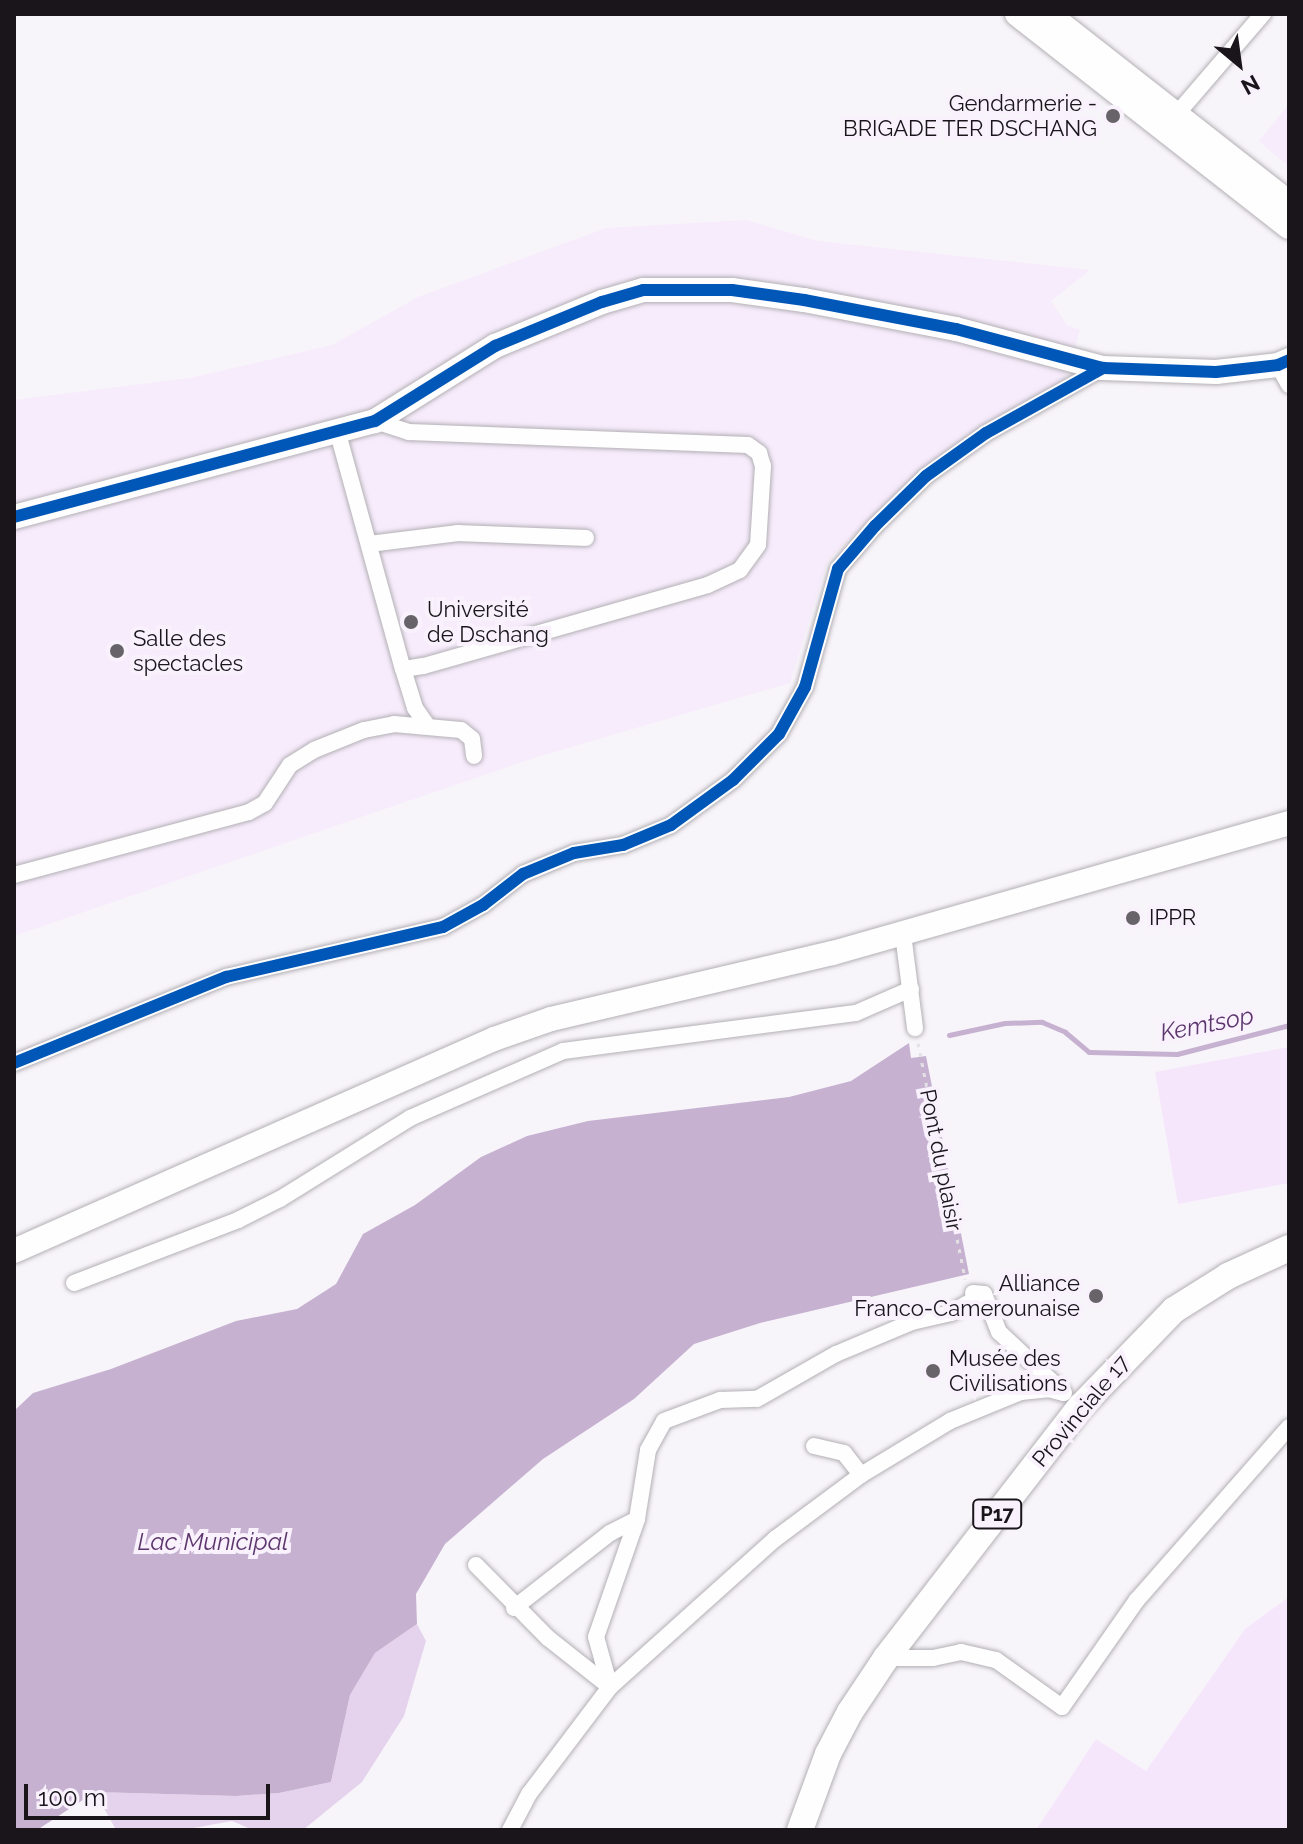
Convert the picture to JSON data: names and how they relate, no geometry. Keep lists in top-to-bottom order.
{
  "streets": {
    "main road": ["Provinciale 17", "P17"],
    "path": ["Pont du plaisir"]
  },
  "water": ["Kemtsop", "Lac Municipal"],
  "places": [
    "Gendarmerie - BRIGADE TER DSCHANG",
    "Université de Dschang",
    "Salle des spectacles",
    "IPPR",
    "Alliance Franco-Camerounaise",
    "Musée des Civilisations"
  ],
  "scale_bar": "100 m",
  "north": "bottom right"
}
